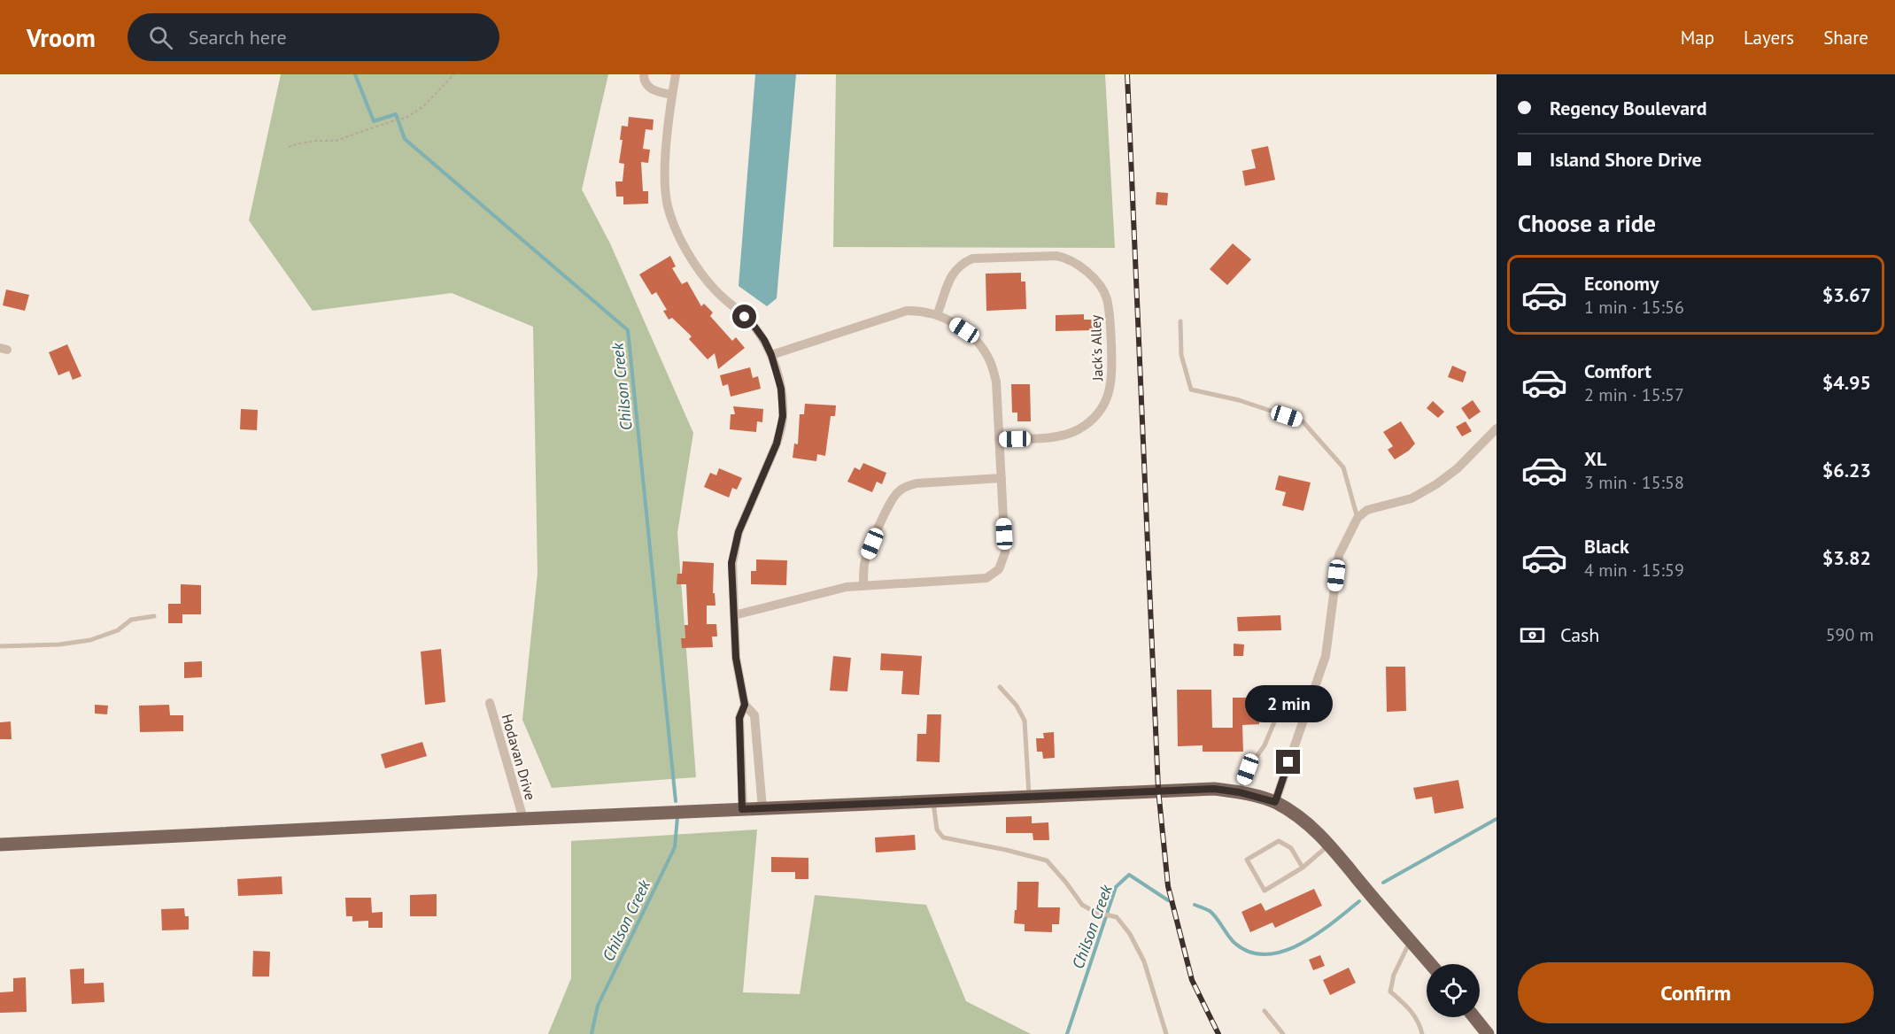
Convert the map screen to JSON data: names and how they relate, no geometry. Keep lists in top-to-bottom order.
{
  "streets": {
    "street": ["Jack's Alley", "Hodavan Drive"]
  },
  "water": ["Chilson Creek"],
  "page": {
    "header": "Vroom",
    "search": "Search here",
    "nav": ["Map", "Layers", "Share"],
    "banner": ["Regency Boulevard", "Island Shore Drive"],
    "heading": "Choose a ride",
    "list": [
      {
        "name": "Economy",
        "note": "1 min · 15:56",
        "value": "$3.67"
      },
      {
        "name": "Comfort",
        "note": "2 min · 15:57",
        "value": "$4.95"
      },
      {
        "name": "XL",
        "note": "3 min · 15:58",
        "value": "$6.23"
      },
      {
        "name": "Black",
        "note": "4 min · 15:59",
        "value": "$3.82"
      }
    ],
    "pay": ["Cash", "590 m"],
    "bubble": "2 min",
    "buttons": "Confirm"
  }
}
